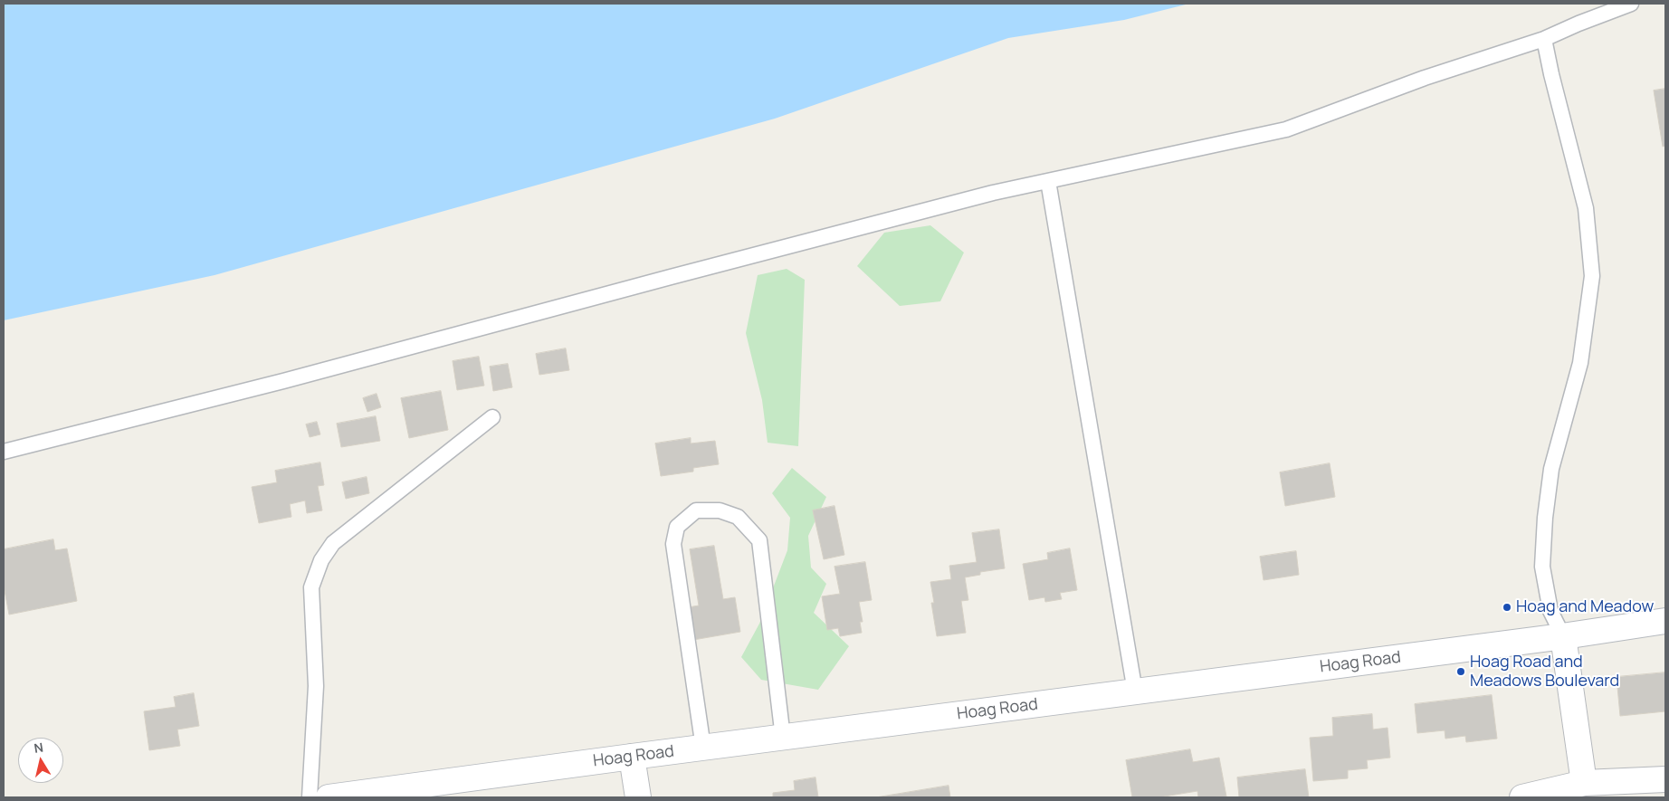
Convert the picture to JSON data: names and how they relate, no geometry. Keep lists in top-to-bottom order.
{
  "streets": {
    "street": ["Hoag Road"]
  },
  "places": ["Hoag and Meadow", "Hoag Road and Meadows Boulevard"],
  "north": "top"
}
